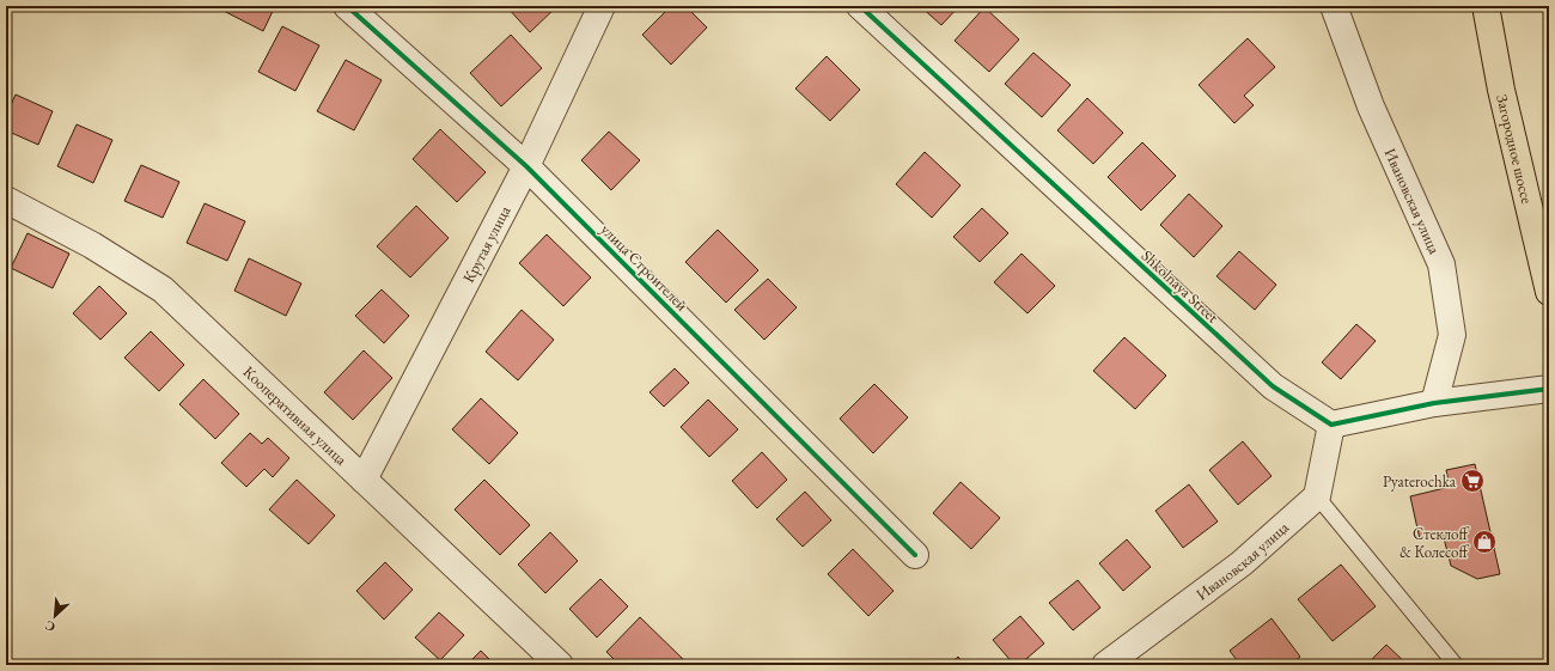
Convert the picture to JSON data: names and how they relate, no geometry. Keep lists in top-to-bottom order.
{
  "streets": {
    "highway": ["Загородное шоссе"],
    "street": [
      "Ивановская улица",
      "Крутая улица",
      "улица Строителей",
      "Shkolnaya Street",
      "Кооперативная улица"
    ]
  },
  "crossings": [
    ["Крутая улица", "улица Строителей"],
    ["Крутая улица", "Кооперативная улица"]
  ],
  "places": {
    "supermarket": ["Pyaterochka"],
    "shop": ["Стеклоff & Колесоff"]
  },
  "north": "bottom left"
}
